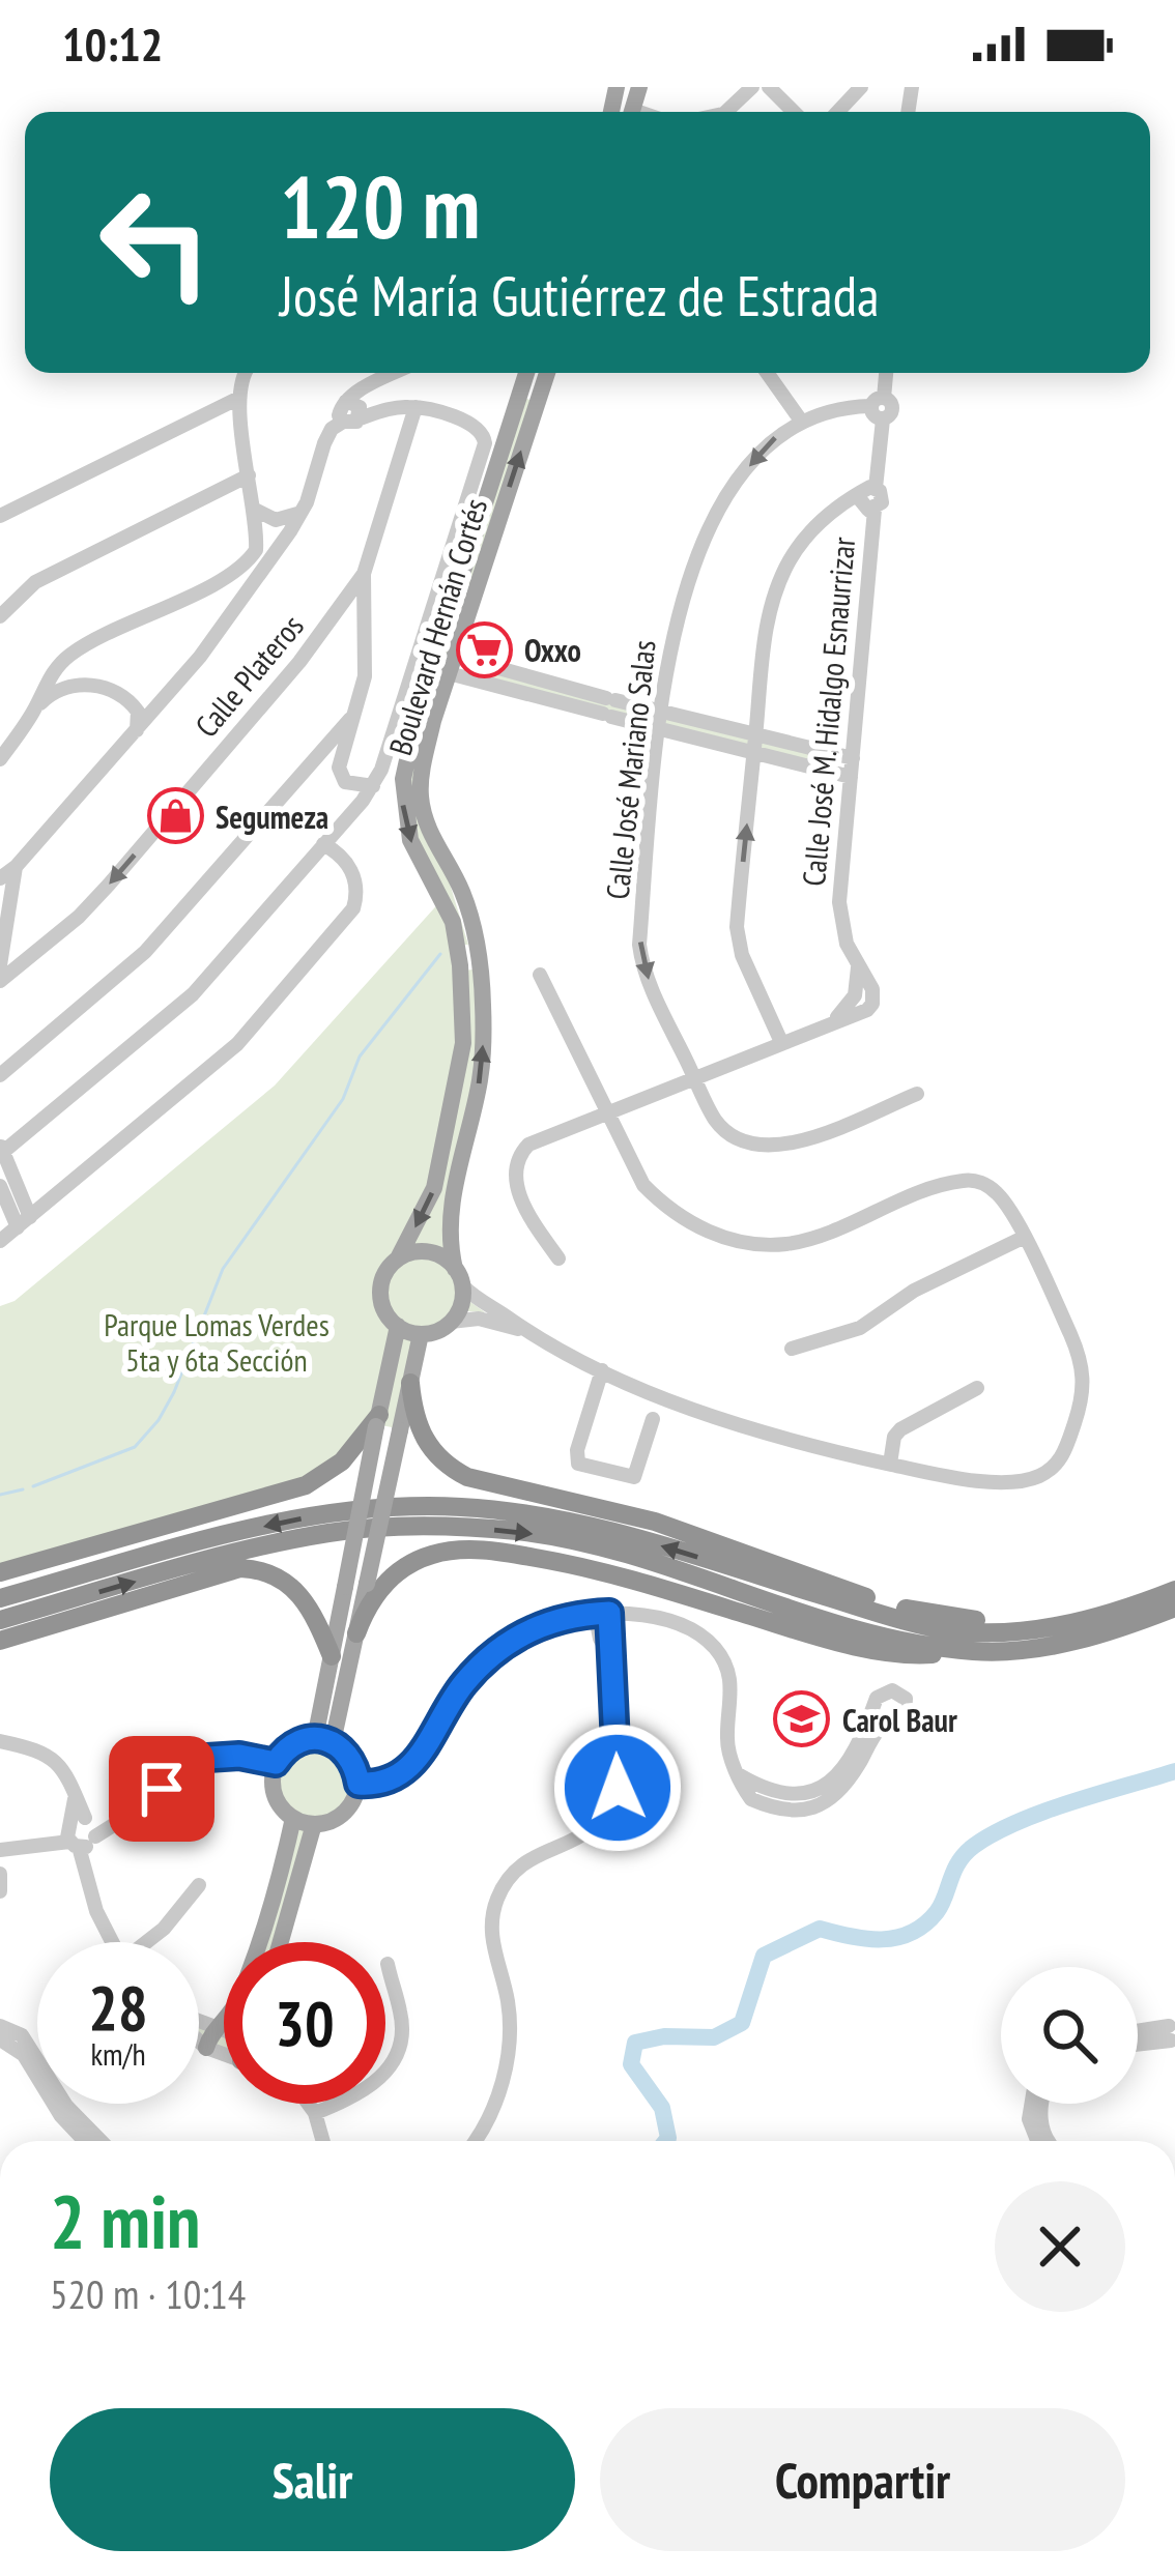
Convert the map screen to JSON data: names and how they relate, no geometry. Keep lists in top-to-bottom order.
{
  "streets": {
    "main road": ["Boulevard Hernán Cortés"],
    "street": ["Calle Plateros", "Calle José M. Hidalgo Esnaurrizar", "Calle José Mariano Salas"]
  },
  "parks": ["Parque Lomas Verdes 5ta y 6ta Sección"],
  "places": {
    "supermarket": ["Oxxo"],
    "shop": ["Segumeza"],
    "school or university": ["Carol Baur"]
  },
  "page": {
    "status": "10:12",
    "turn": ["120 m", "José María Gutiérrez de Estrada"],
    "speed": "28 km/h",
    "limit": "30",
    "heading": ["2 min", "520 m · 10:14"],
    "buttons": ["Salir", "Compartir"]
  }
}
